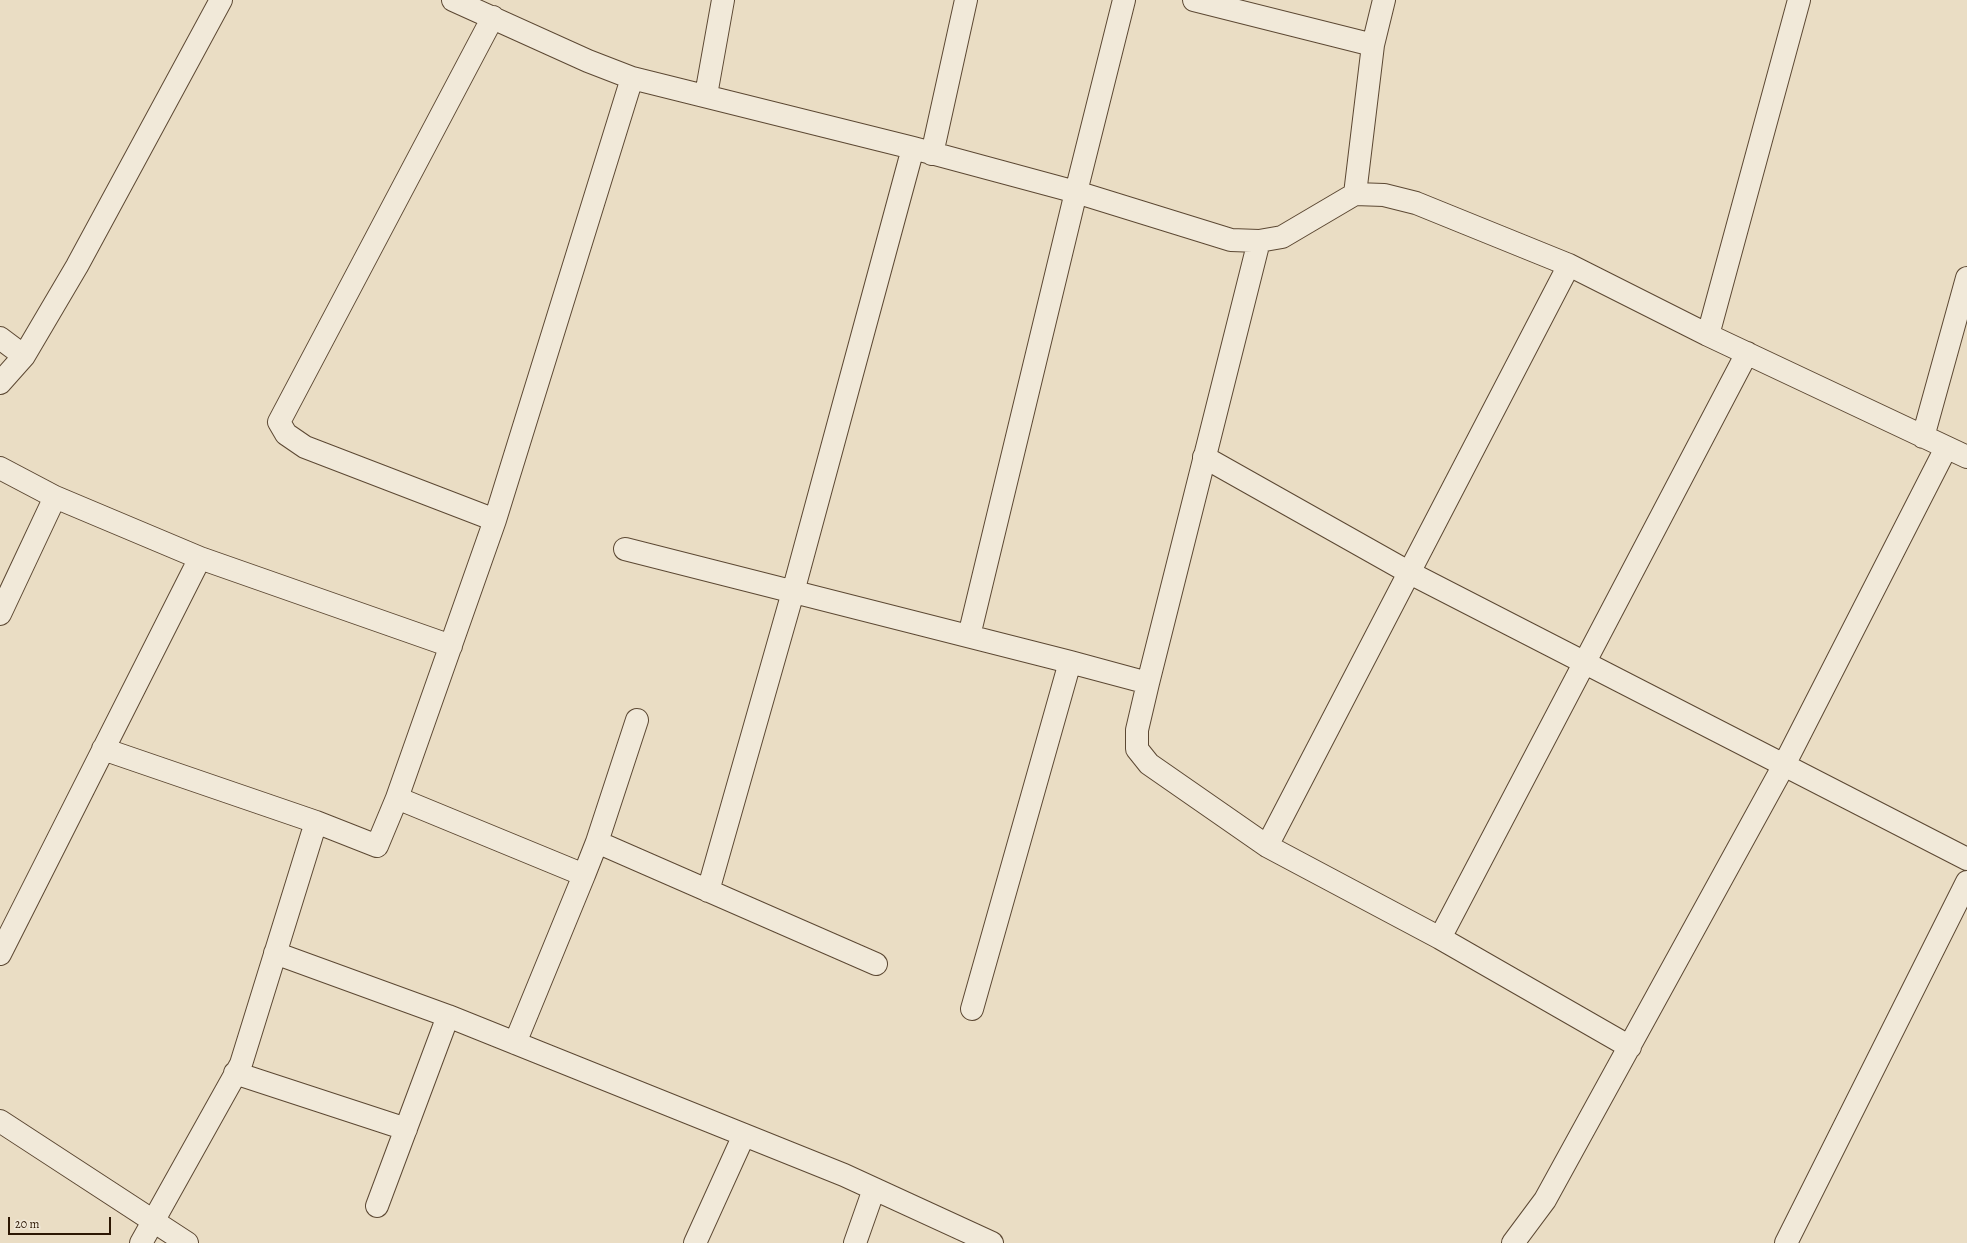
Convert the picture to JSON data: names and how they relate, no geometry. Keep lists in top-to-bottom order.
{
  "scale_bar": "20 m"
}
